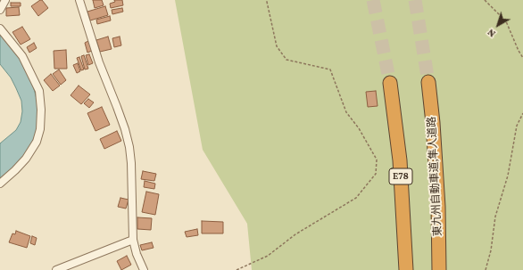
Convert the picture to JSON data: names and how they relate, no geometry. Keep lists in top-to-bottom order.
{
  "streets": {
    "highway": ["E78", "東九州自動車道;隼人道路"]
  },
  "north": "bottom left"
}
